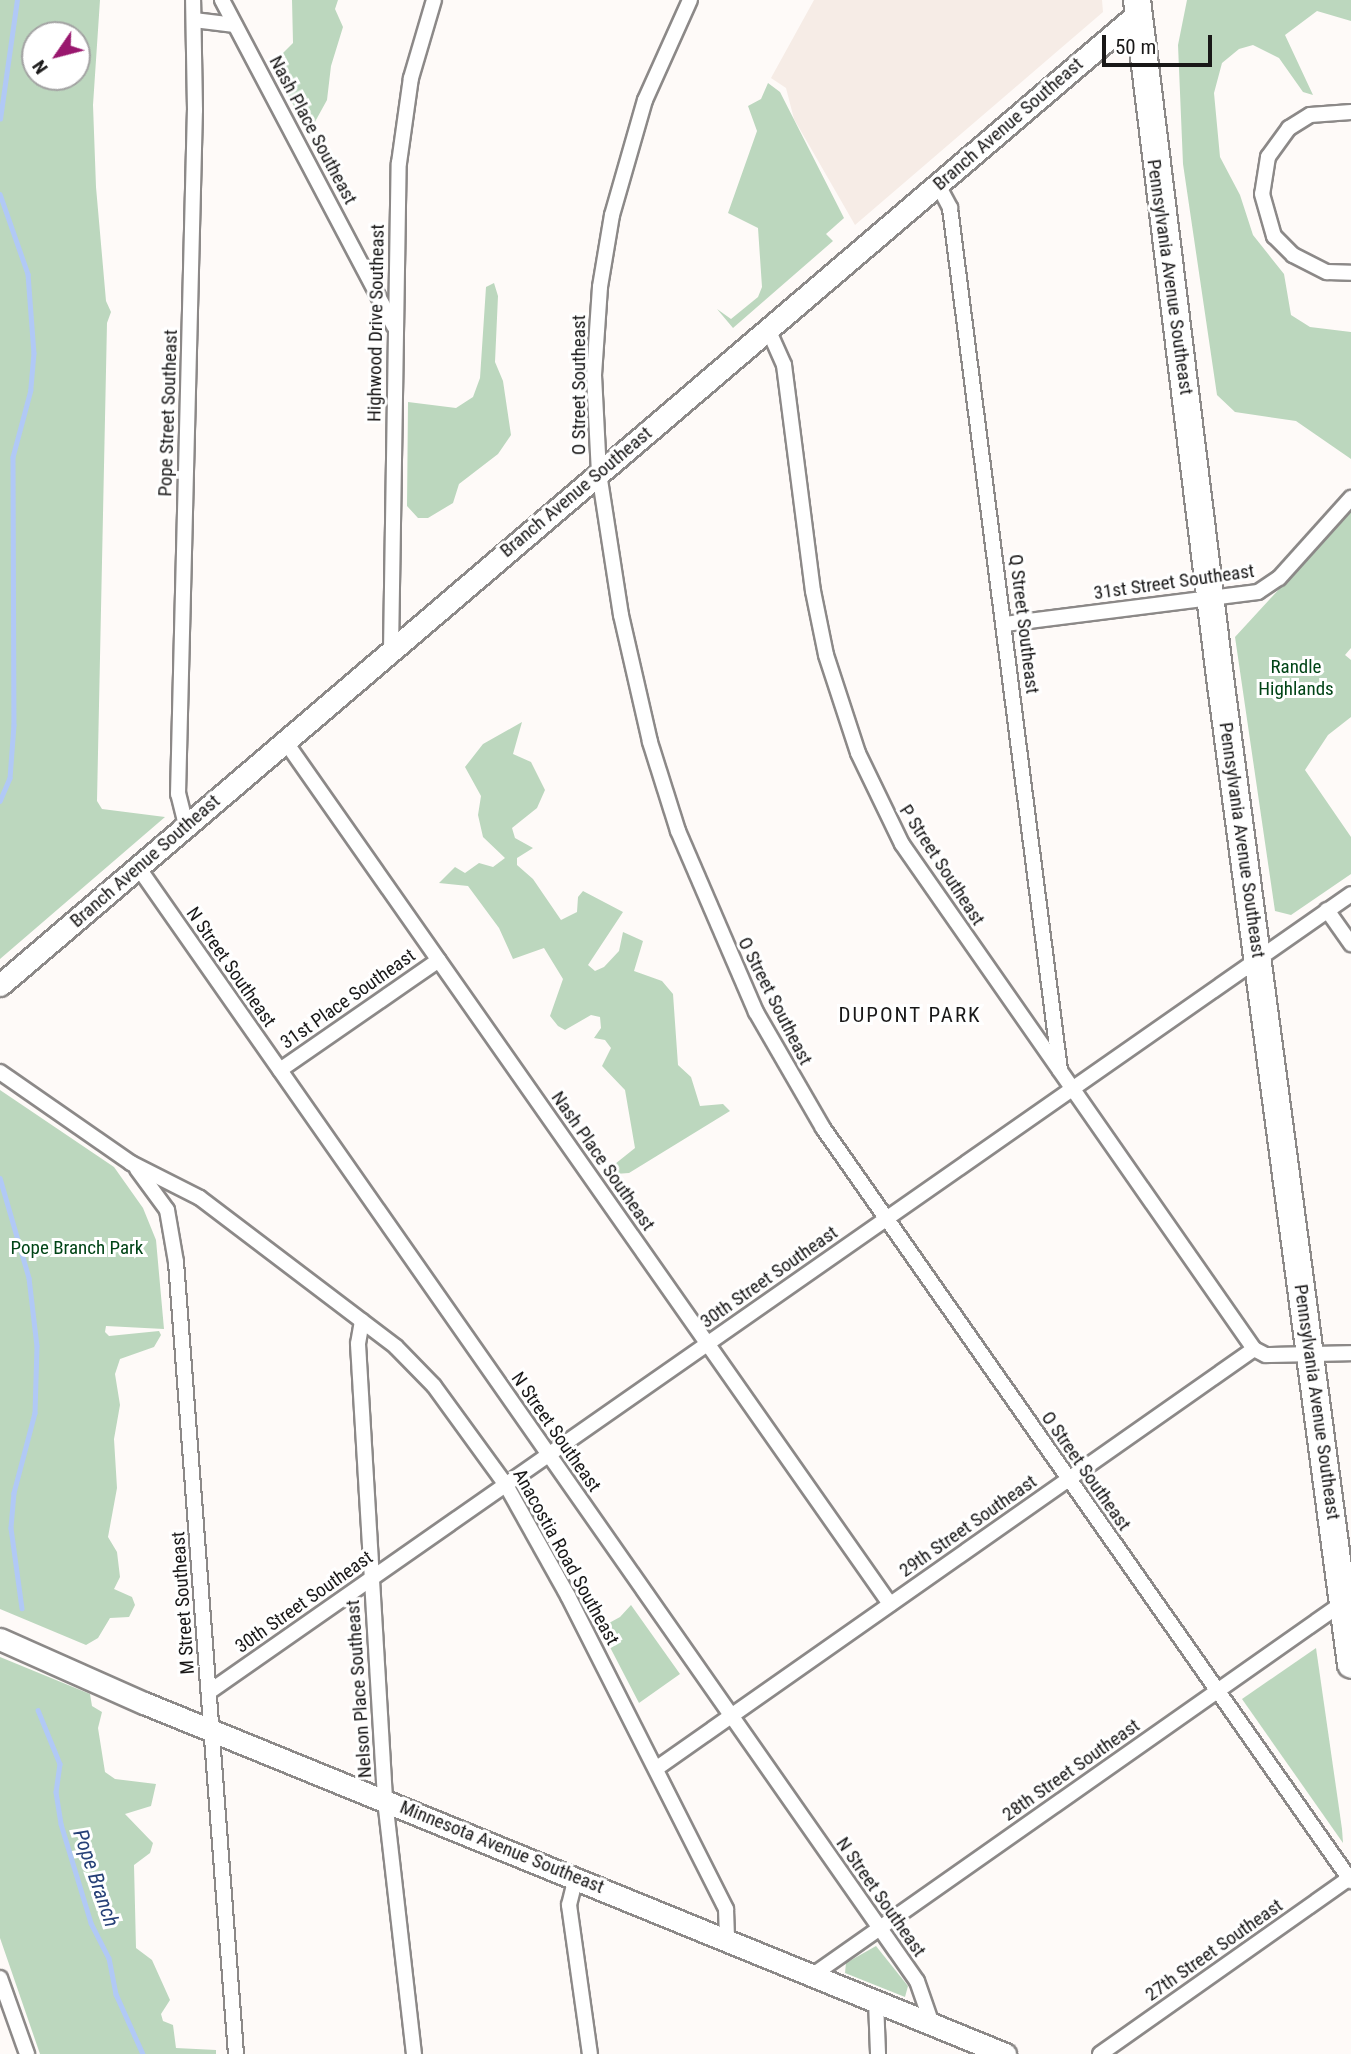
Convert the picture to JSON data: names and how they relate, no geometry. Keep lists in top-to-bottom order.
{
  "streets": {
    "highway": ["Pennsylvania Avenue Southeast"],
    "main road": ["Branch Avenue Southeast", "Minnesota Avenue Southeast"],
    "street": [
      "Nash Place Southeast",
      "Highwood Drive Southeast",
      "O Street Southeast",
      "Pope Street Southeast",
      "31st Street Southeast",
      "Q Street Southeast",
      "P Street Southeast",
      "N Street Southeast",
      "31st Place Southeast",
      "30th Street Southeast",
      "29th Street Southeast",
      "Anacostia Road Southeast",
      "M Street Southeast",
      "Nelson Place Southeast",
      "28th Street Southeast",
      "27th Street Southeast"
    ]
  },
  "crossings": [
    ["Branch Avenue Southeast", "Nash Place Southeast"],
    ["Branch Avenue Southeast", "Pennsylvania Avenue Southeast"],
    ["Branch Avenue Southeast", "Highwood Drive Southeast"],
    ["Branch Avenue Southeast", "O Street Southeast"],
    ["Branch Avenue Southeast", "Pope Street Southeast"],
    ["Branch Avenue Southeast", "Q Street Southeast"],
    ["Branch Avenue Southeast", "P Street Southeast"],
    ["Branch Avenue Southeast", "N Street Southeast"],
    ["Nash Place Southeast", "Highwood Drive Southeast"],
    ["Nash Place Southeast", "31st Place Southeast"],
    ["Nash Place Southeast", "30th Street Southeast"],
    ["Nash Place Southeast", "29th Street Southeast"],
    ["Pennsylvania Avenue Southeast", "31st Street Southeast"],
    ["Pennsylvania Avenue Southeast", "30th Street Southeast"],
    ["Pennsylvania Avenue Southeast", "28th Street Southeast"],
    ["O Street Southeast", "30th Street Southeast"],
    ["O Street Southeast", "29th Street Southeast"],
    ["O Street Southeast", "28th Street Southeast"],
    ["O Street Southeast", "27th Street Southeast"],
    ["31st Street Southeast", "Q Street Southeast"],
    ["Q Street Southeast", "P Street Southeast"],
    ["P Street Southeast", "30th Street Southeast"],
    ["P Street Southeast", "29th Street Southeast"],
    ["N Street Southeast", "31st Place Southeast"],
    ["N Street Southeast", "30th Street Southeast"],
    ["N Street Southeast", "29th Street Southeast"],
    ["N Street Southeast", "28th Street Southeast"],
    ["N Street Southeast", "Minnesota Avenue Southeast"],
    ["30th Street Southeast", "Anacostia Road Southeast"],
    ["30th Street Southeast", "M Street Southeast"],
    ["30th Street Southeast", "Nelson Place Southeast"],
    ["29th Street Southeast", "Anacostia Road Southeast"],
    ["Anacostia Road Southeast", "M Street Southeast"],
    ["Anacostia Road Southeast", "Nelson Place Southeast"],
    ["Anacostia Road Southeast", "Minnesota Avenue Southeast"],
    ["M Street Southeast", "Minnesota Avenue Southeast"],
    ["Nelson Place Southeast", "Minnesota Avenue Southeast"],
    ["28th Street Southeast", "Minnesota Avenue Southeast"]
  ],
  "districts": ["DUPONT PARK"],
  "water": ["Pope Branch"],
  "parks": ["Randle Highlands", "Pope Branch Park"],
  "scale_bar": "50 m",
  "north": "bottom left"
}
